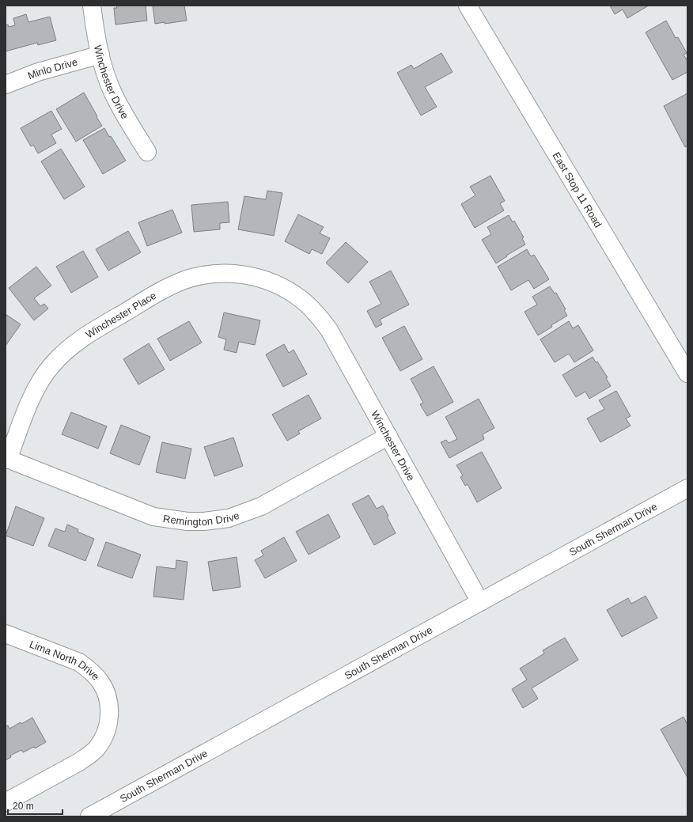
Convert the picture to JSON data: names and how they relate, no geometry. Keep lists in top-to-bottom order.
{
  "streets": {
    "street": [
      "Minlo Drive",
      "Winchester Drive",
      "East Stop 11 Road",
      "Winchester Place",
      "Remington Drive",
      "South Sherman Drive",
      "Lima North Drive"
    ]
  },
  "crossings": [
    ["Minlo Drive", "Winchester Drive"],
    ["Winchester Drive", "Winchester Place"],
    ["Winchester Drive", "Remington Drive"],
    ["Winchester Drive", "South Sherman Drive"],
    ["Winchester Place", "Remington Drive"]
  ],
  "scale_bar": "20 m"
}
